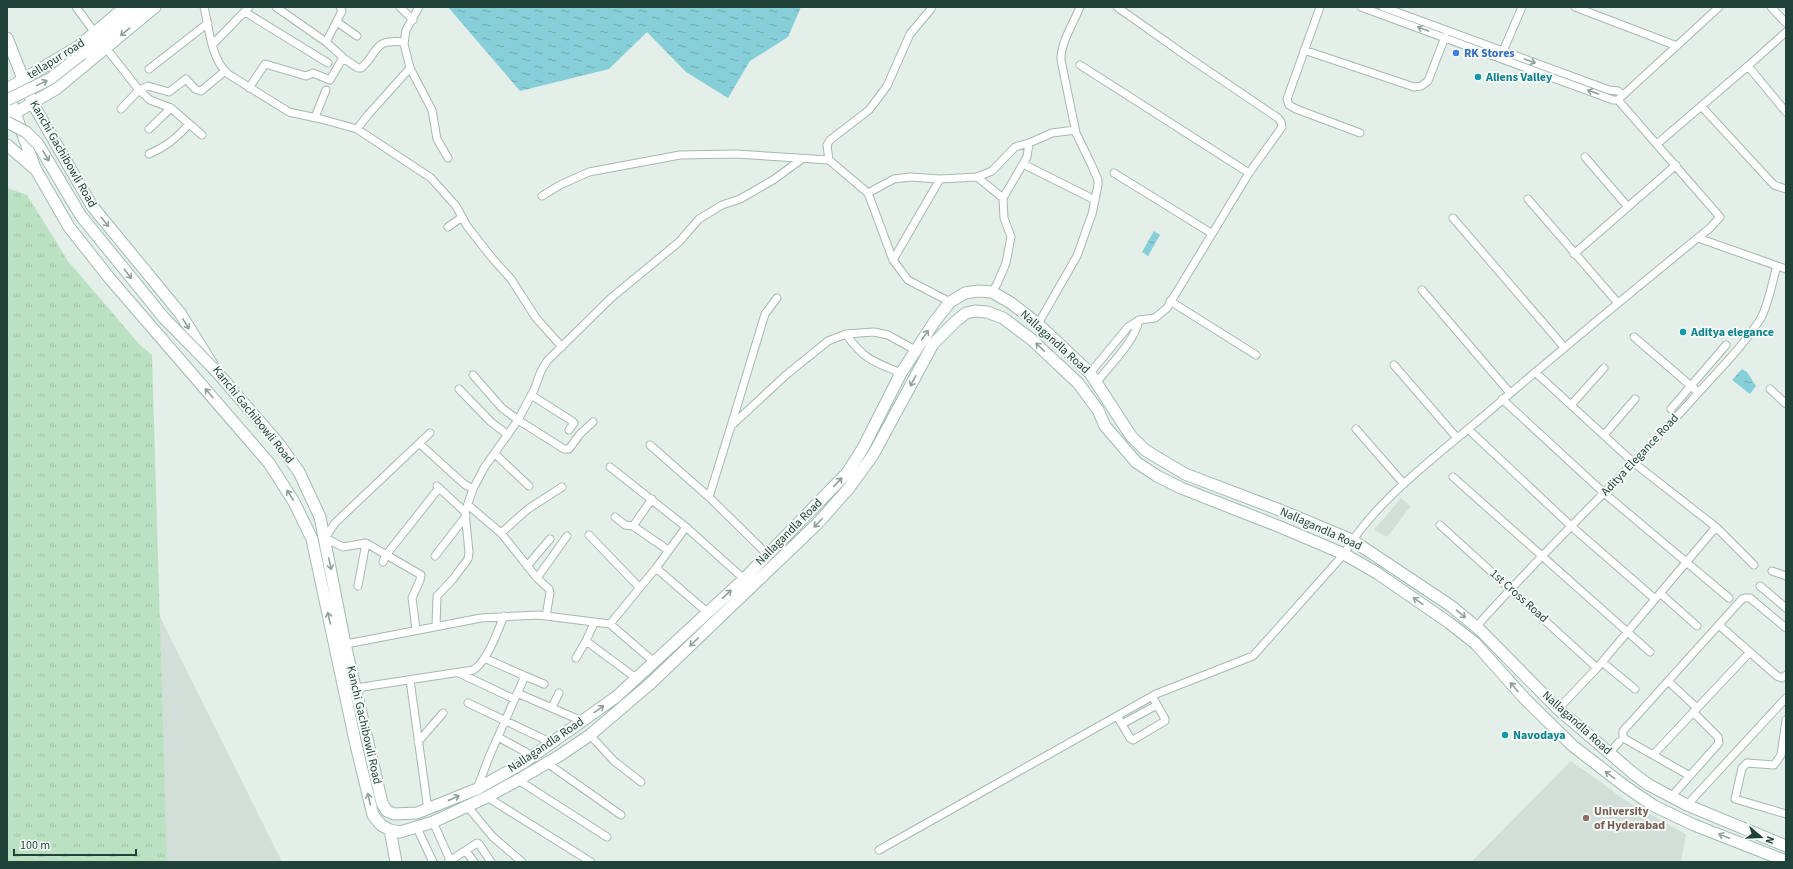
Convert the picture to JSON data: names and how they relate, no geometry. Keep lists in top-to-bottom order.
{
  "streets": {
    "main road": ["tellapur road", "Kanchi Gachibowli Road", "Nallagandla Road"],
    "street": ["Aditya Elegance Road", "1st Cross Road"]
  },
  "crossings": [
    ["tellapur road", "Kanchi Gachibowli Road"],
    ["Kanchi Gachibowli Road", "Nallagandla Road"],
    ["Nallagandla Road", "Aditya Elegance Road"],
    ["Aditya Elegance Road", "1st Cross Road"]
  ],
  "places": [
    "RK Stores",
    "Aliens Valley",
    "Aditya elegance",
    "Navodaya",
    "University of Hyderabad"
  ],
  "scale_bar": "100 m",
  "north": "right"
}
